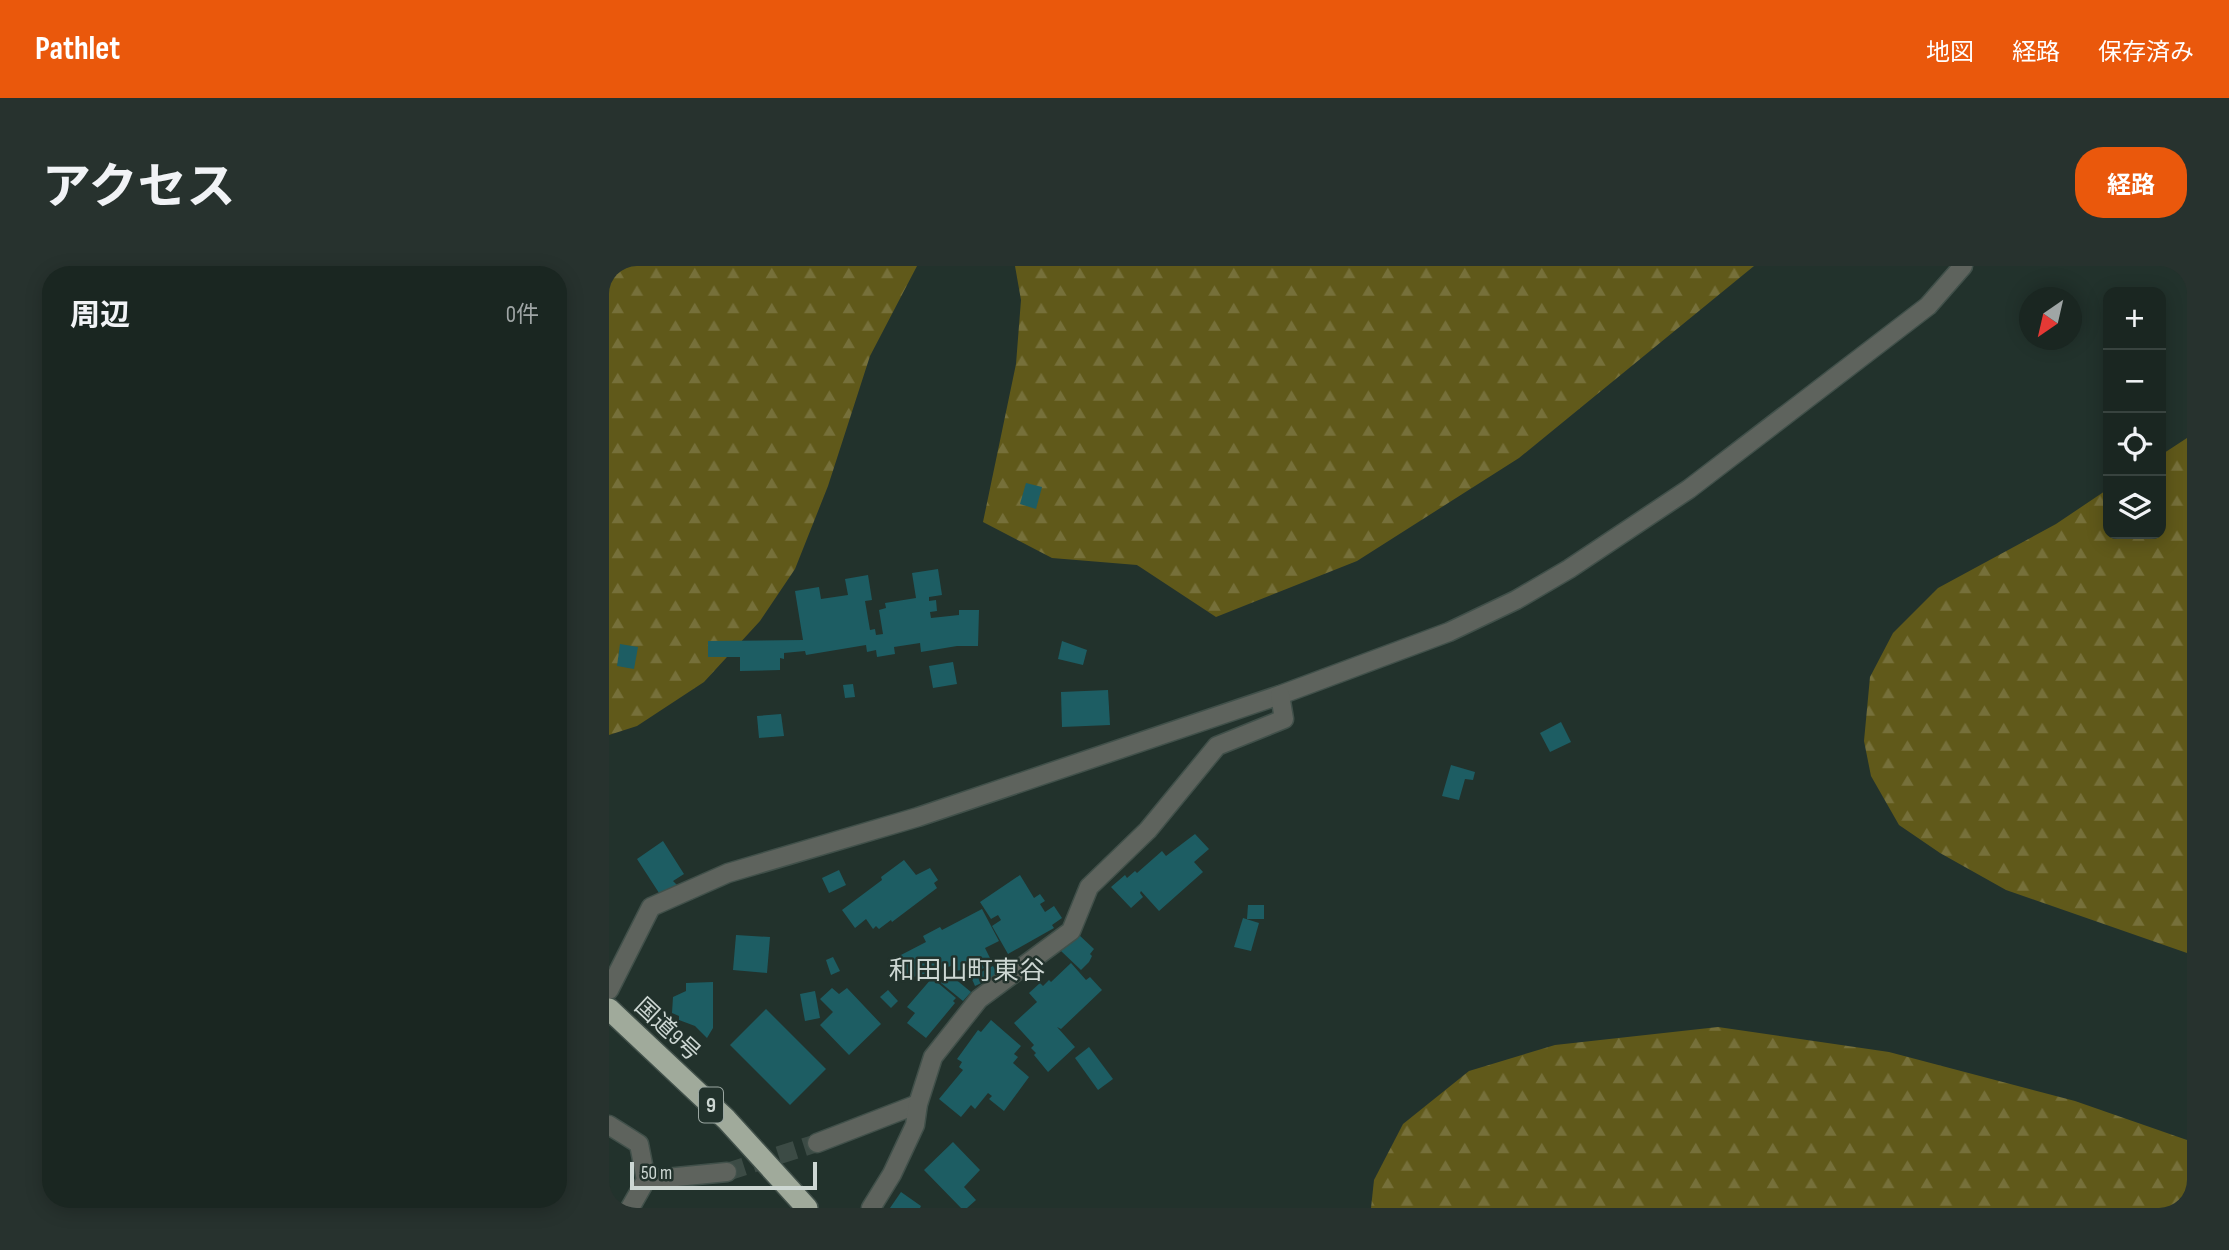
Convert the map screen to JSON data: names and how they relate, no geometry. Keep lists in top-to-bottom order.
{
  "streets": {
    "highway": ["国道9号", "9"]
  },
  "districts": ["和田山町東谷"],
  "scale_bar": "50 m",
  "north": "bottom left",
  "page": {
    "header": "Pathlet",
    "nav": ["地図", "経路", "保存済み"],
    "title": "アクセス",
    "buttons": "経路",
    "heading": ["周辺", "0件"],
    "map_buttons": ["+", "−"],
    "scale": "50 m"
  }
}
